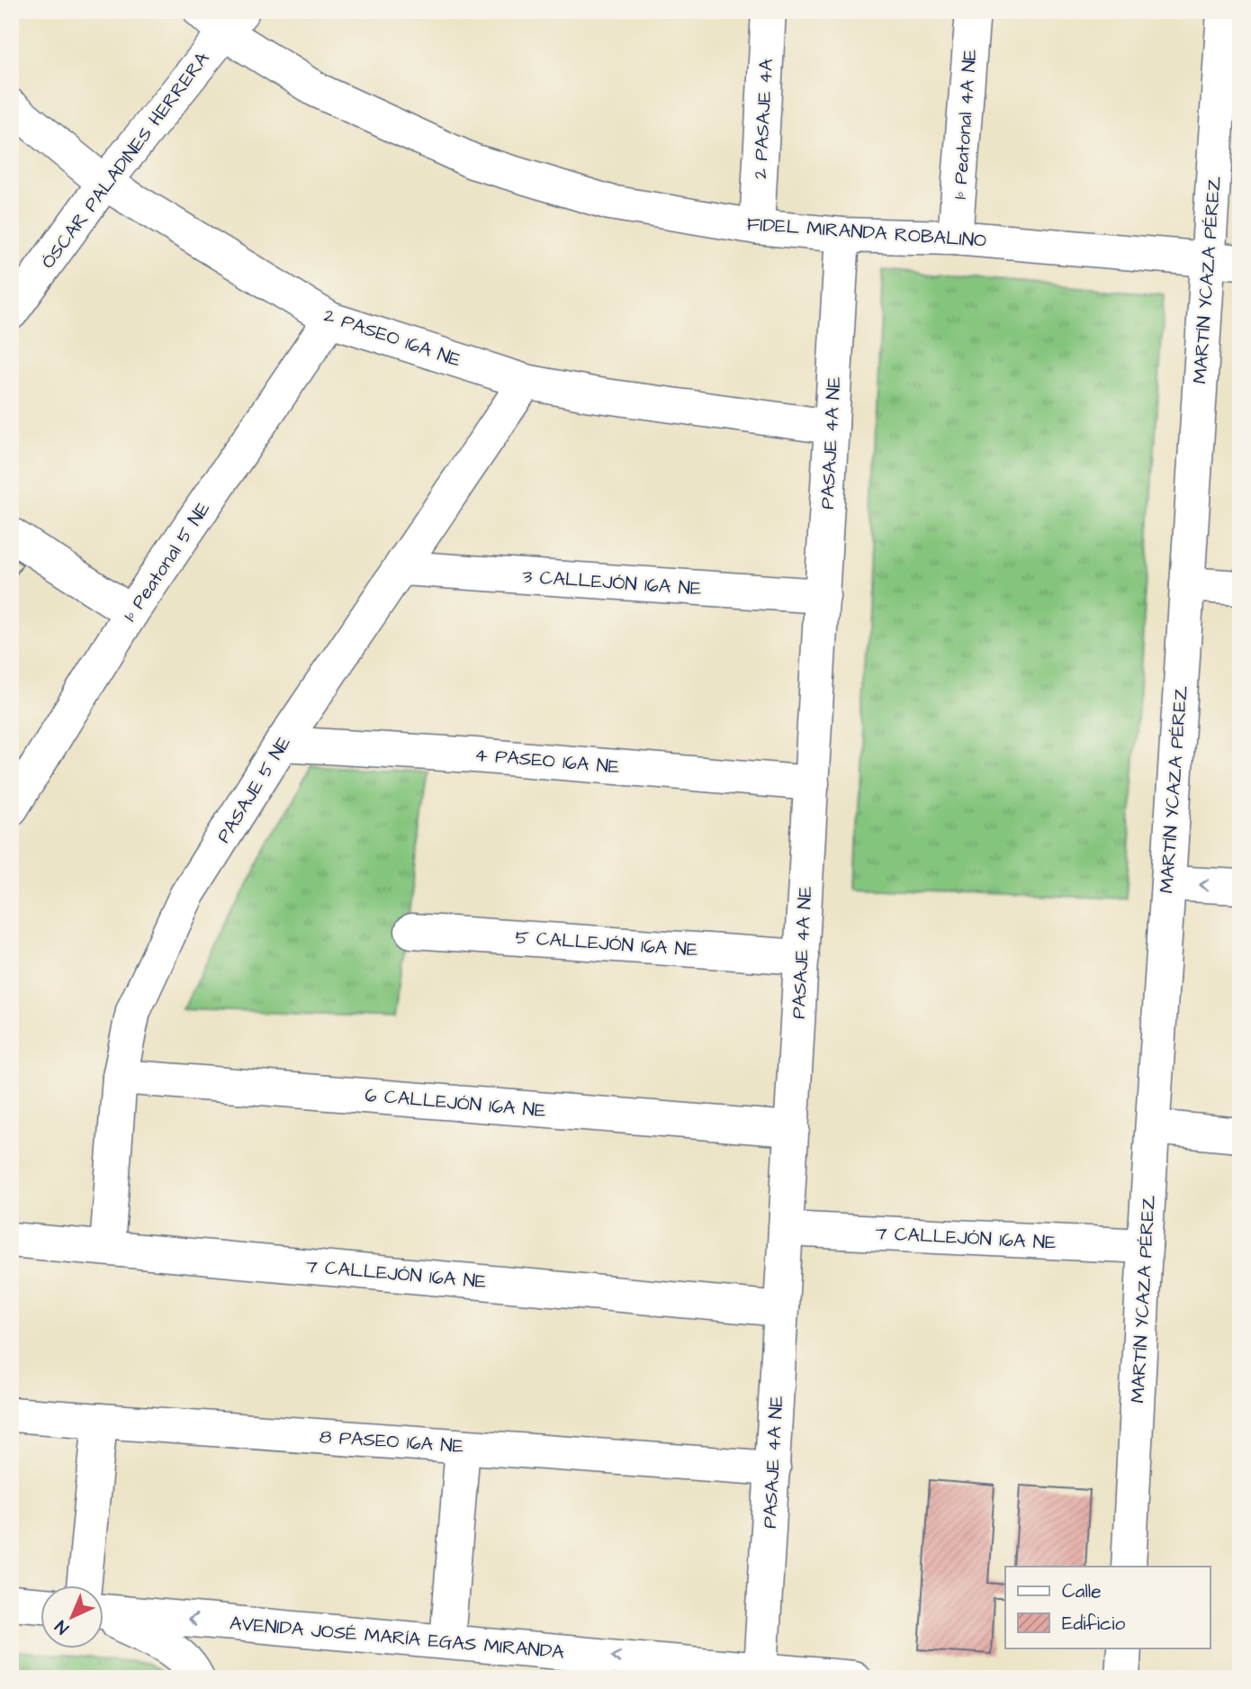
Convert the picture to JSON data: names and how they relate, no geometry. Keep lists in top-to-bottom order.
{
  "streets": {
    "street": [
      "2 PASAJE 4A",
      "1º Peatonal 4A NE",
      "ÓSCAR PALADINES HERRERA",
      "FIDEL MIRANDA ROBALINO",
      "MARTÍN YCAZA PÉREZ",
      "2 PASEO 16A NE",
      "PASAJE 4A NE",
      "1º Peatonal 5 NE",
      "3 CALLEJÓN 16A NE",
      "4 PASEO 16A NE",
      "PASAJE 5 NE",
      "5 CALLEJÓN 16A NE",
      "6 CALLEJÓN 16A NE",
      "7 CALLEJÓN 16A NE",
      "8 PASEO 16A NE",
      "AVENIDA JOSÉ MARÍA EGAS MIRANDA"
    ]
  },
  "crossings": [
    ["2 PASAJE 4A", "FIDEL MIRANDA ROBALINO"],
    ["1º Peatonal 4A NE", "FIDEL MIRANDA ROBALINO"],
    ["ÓSCAR PALADINES HERRERA", "FIDEL MIRANDA ROBALINO"],
    ["ÓSCAR PALADINES HERRERA", "2 PASEO 16A NE"],
    ["FIDEL MIRANDA ROBALINO", "MARTÍN YCAZA PÉREZ"],
    ["FIDEL MIRANDA ROBALINO", "PASAJE 4A NE"],
    ["MARTÍN YCAZA PÉREZ", "7 CALLEJÓN 16A NE"],
    ["2 PASEO 16A NE", "PASAJE 4A NE"],
    ["2 PASEO 16A NE", "1º Peatonal 5 NE"],
    ["2 PASEO 16A NE", "PASAJE 5 NE"],
    ["PASAJE 4A NE", "3 CALLEJÓN 16A NE"],
    ["PASAJE 4A NE", "4 PASEO 16A NE"],
    ["PASAJE 4A NE", "5 CALLEJÓN 16A NE"],
    ["PASAJE 4A NE", "6 CALLEJÓN 16A NE"],
    ["PASAJE 4A NE", "7 CALLEJÓN 16A NE"],
    ["PASAJE 4A NE", "8 PASEO 16A NE"],
    ["PASAJE 4A NE", "AVENIDA JOSÉ MARÍA EGAS MIRANDA"],
    ["3 CALLEJÓN 16A NE", "PASAJE 5 NE"],
    ["4 PASEO 16A NE", "PASAJE 5 NE"],
    ["PASAJE 5 NE", "6 CALLEJÓN 16A NE"],
    ["PASAJE 5 NE", "7 CALLEJÓN 16A NE"]
  ],
  "one_way": ["AVENIDA JOSÉ MARÍA EGAS MIRANDA"],
  "legend": ["Calle", "Edificio"],
  "north": "bottom left"
}
